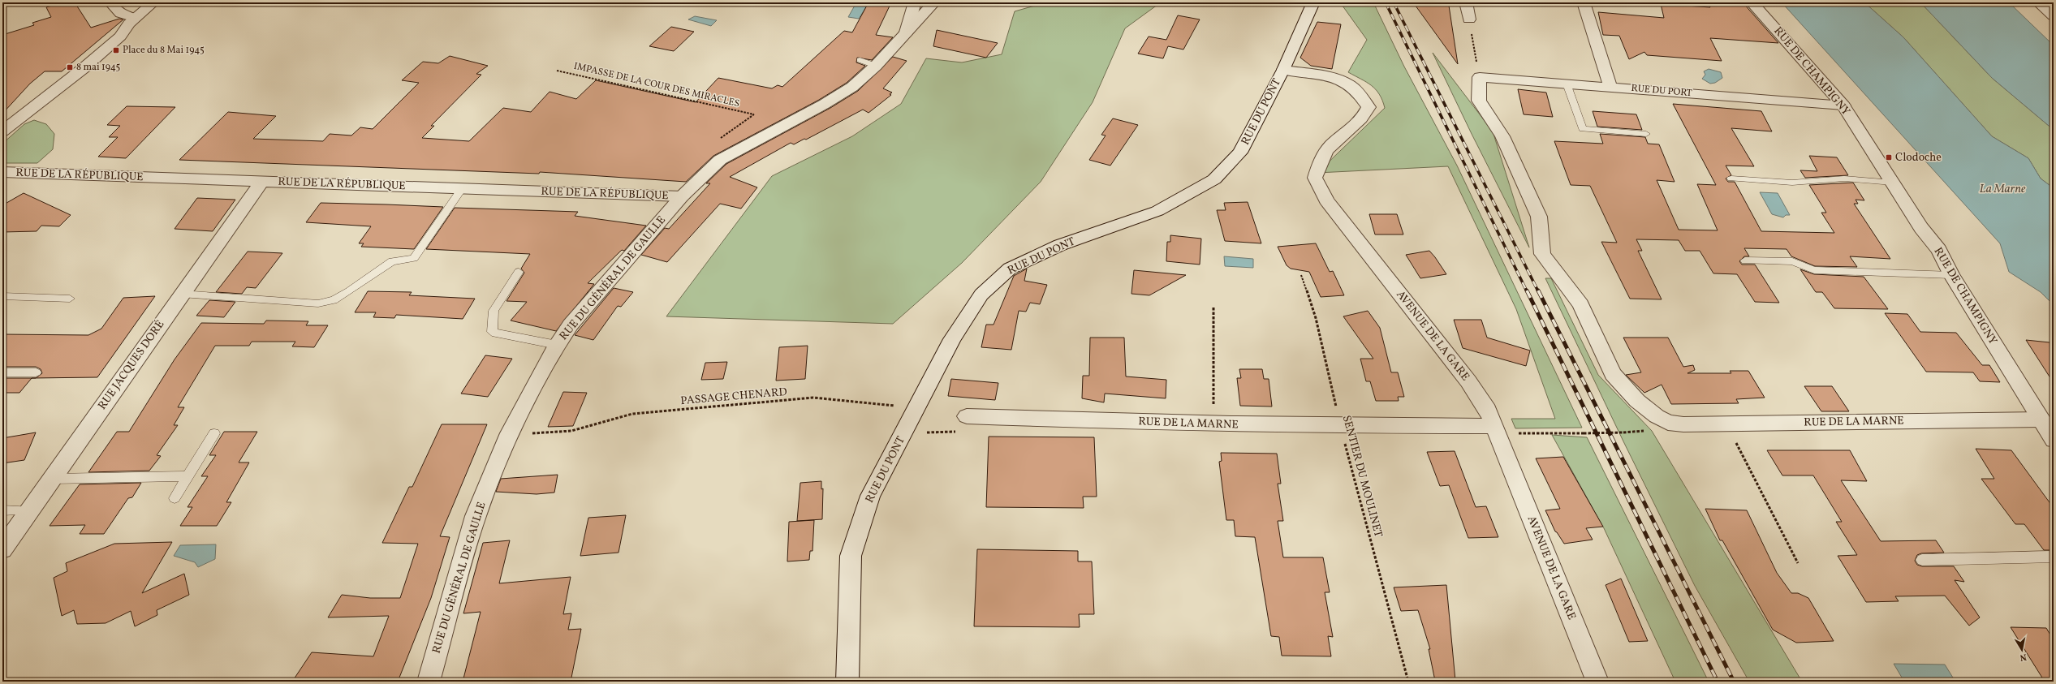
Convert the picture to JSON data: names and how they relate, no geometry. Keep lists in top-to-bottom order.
{
  "streets": {
    "street": [
      "RUE DE CHAMPIGNY",
      "RUE DU PORT",
      "RUE DU PONT",
      "RUE DE LA RÉPUBLIQUE",
      "RUE DU GÉNÉRAL DE GAULLE",
      "AVENUE DE LA GARE",
      "RUE JACQUES DORÉ",
      "RUE DE LA MARNE"
    ],
    "path": ["IMPASSE DE LA COUR DES MIRACLES", "PASSAGE CHENARD", "SENTIER DU MOULINET"]
  },
  "crossings": [
    ["RUE DE CHAMPIGNY", "RUE DU PORT"],
    ["RUE DE CHAMPIGNY", "RUE DE LA MARNE"],
    ["RUE DU PORT", "RUE DE LA MARNE"],
    ["RUE DU PONT", "AVENUE DE LA GARE"],
    ["RUE DE LA RÉPUBLIQUE", "RUE DU GÉNÉRAL DE GAULLE"],
    ["RUE DE LA RÉPUBLIQUE", "RUE JACQUES DORÉ"],
    ["AVENUE DE LA GARE", "RUE DE LA MARNE"],
    ["RUE DE LA MARNE", "SENTIER DU MOULINET"]
  ],
  "water": ["La Marne"],
  "places": {
    "transit": ["Place du 8 Mai 1945", "8 mai 1945", "Clodoche"]
  },
  "north": "bottom"
}
